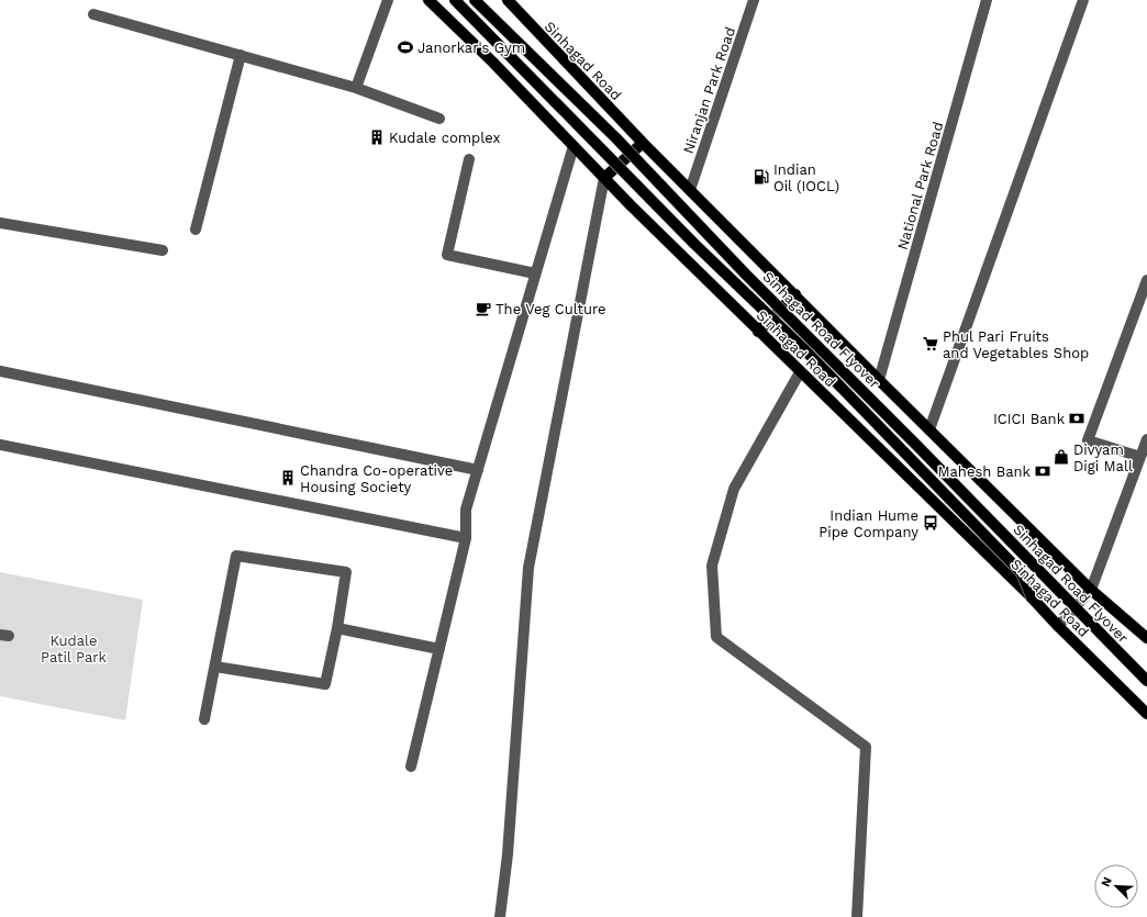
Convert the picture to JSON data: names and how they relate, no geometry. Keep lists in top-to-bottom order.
{
  "streets": {
    "main road": ["Sinhagad Road", "Sinhagad Road Flyover"],
    "street": ["Niranjan Park Road", "National Park Road"]
  },
  "crossings": [
    ["Sinhagad Road", "Niranjan Park Road"],
    ["Sinhagad Road", "National Park Road"],
    ["Sinhagad Road", "Sinhagad Road Flyover"]
  ],
  "parks": ["Kudale Patil Park"],
  "places": {
    "sports": ["Janorkar's Gym"],
    "building": ["Kudale complex", "Chandra Co-operative Housing Society"],
    "fuel station": ["Indian Oil (IOCL)"],
    "cafe": ["The Veg Culture"],
    "supermarket": ["Phul Pari Fruits and Vegetables Shop"],
    "bank": ["ICICI Bank", "Mahesh Bank"],
    "shop": ["Divyam Digi Mall"],
    "bus stop": ["Indian Hume Pipe Company"]
  },
  "north": "top left"
}
